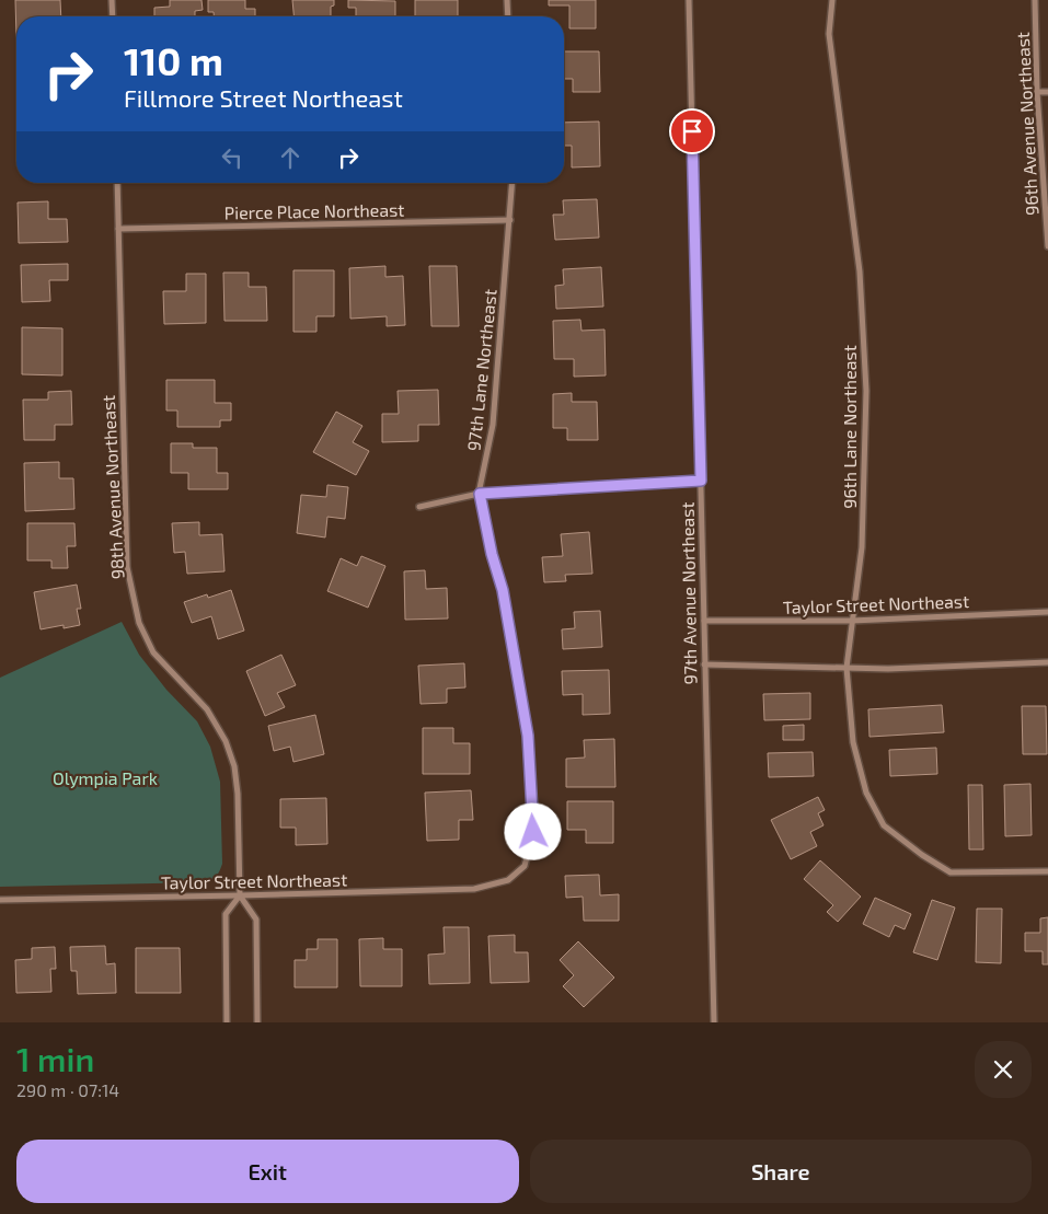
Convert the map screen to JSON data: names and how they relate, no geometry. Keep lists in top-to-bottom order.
{
  "streets": {
    "street": [
      "96th Avenue Northeast",
      "Pierce Place Northeast",
      "97th Lane Northeast",
      "96th Lane Northeast",
      "98th Avenue Northeast",
      "97th Avenue Northeast",
      "Taylor Street Northeast"
    ]
  },
  "crossings": [
    ["Pierce Place Northeast", "97th Lane Northeast"],
    ["Pierce Place Northeast", "98th Avenue Northeast"],
    ["97th Lane Northeast", "Taylor Street Northeast"],
    ["96th Lane Northeast", "Taylor Street Northeast"],
    ["98th Avenue Northeast", "Taylor Street Northeast"],
    ["97th Avenue Northeast", "Taylor Street Northeast"]
  ],
  "parks": ["Olympia Park"],
  "page": {
    "turn": ["110 m", "Fillmore Street Northeast"],
    "heading": ["1 min", "290 m · 07:14"],
    "buttons": ["Exit", "Share"]
  }
}
